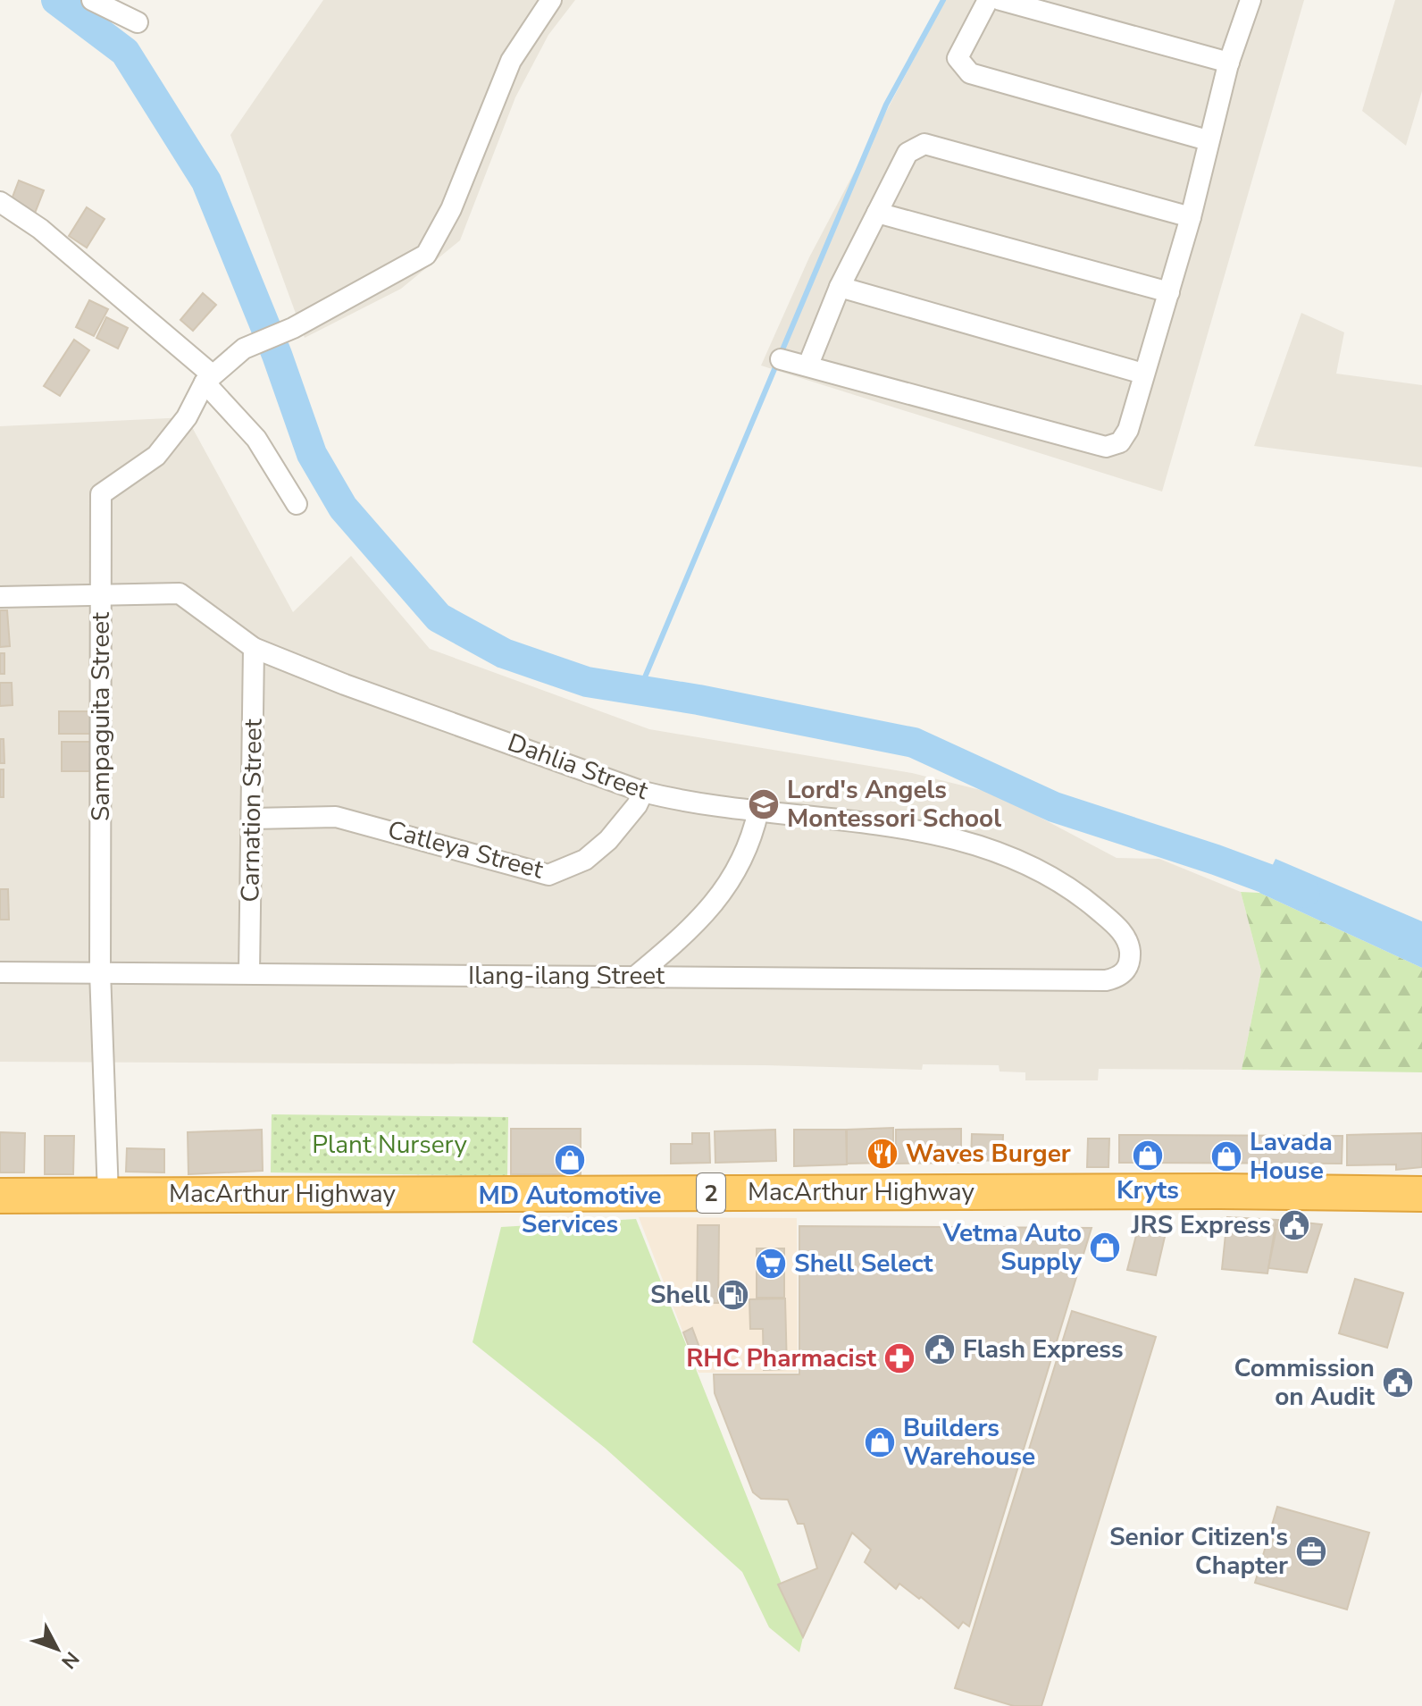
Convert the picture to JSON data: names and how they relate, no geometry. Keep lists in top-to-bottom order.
{
  "streets": {
    "highway": ["MacArthur Highway", "2"],
    "street": [
      "Sampaguita Street",
      "Dahlia Street",
      "Carnation Street",
      "Catleya Street",
      "Ilang-ilang Street"
    ]
  },
  "crossings": [
    ["Sampaguita Street", "Dahlia Street"],
    ["Sampaguita Street", "Ilang-ilang Street"],
    ["Sampaguita Street", "MacArthur Highway"],
    ["Dahlia Street", "Carnation Street"],
    ["Dahlia Street", "Catleya Street"],
    ["Dahlia Street", "Ilang-ilang Street"],
    ["Carnation Street", "Catleya Street"],
    ["Carnation Street", "Ilang-ilang Street"]
  ],
  "parks": ["Plant Nursery"],
  "places": {
    "school or university": ["Lord's Angels Montessori School"],
    "restaurant": ["Waves Burger"],
    "shop": [
      "Kryts",
      "Lavada House",
      "MD Automotive Services",
      "Vetma Auto Supply",
      "Builders Warehouse"
    ],
    "public building": ["JRS Express", "Flash Express", "Commission on Audit"],
    "supermarket": ["Shell Select"],
    "fuel station": ["Shell"],
    "pharmacy": ["RHC Pharmacist"],
    "office": ["Senior Citizen's Chapter"]
  },
  "north": "bottom right"
}
